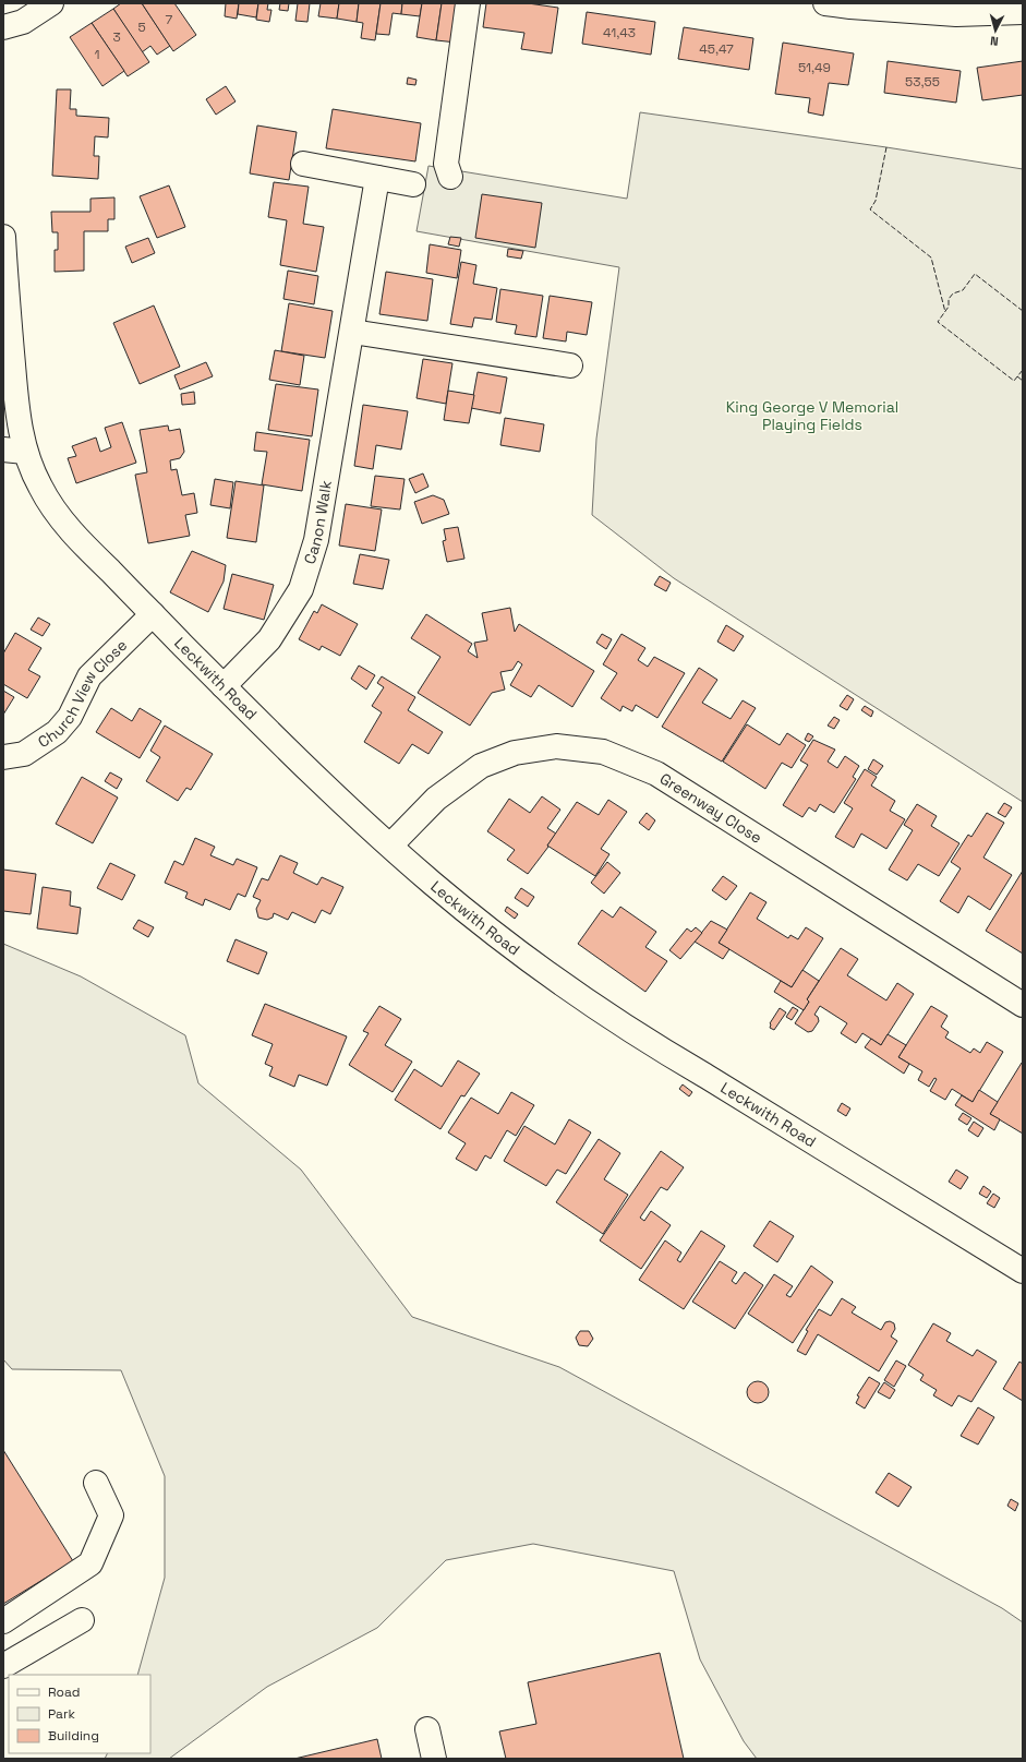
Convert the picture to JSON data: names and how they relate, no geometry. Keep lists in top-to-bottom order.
{
  "streets": {
    "street": [
      "Canon Walk",
      "Leckwith Road",
      "Church View Close",
      "Greenway Close"
    ]
  },
  "crossings": [
    ["Canon Walk", "Leckwith Road"],
    ["Leckwith Road", "Church View Close"],
    ["Leckwith Road", "Greenway Close"]
  ],
  "parks": ["King George V Memorial Playing Fields"],
  "house_numbers": [
    "7",
    "5",
    "41,43",
    "3",
    "45,47",
    "1",
    "51,49",
    "53,55"
  ],
  "legend": ["Road", "Park", "Building"],
  "north": "bottom"
}
